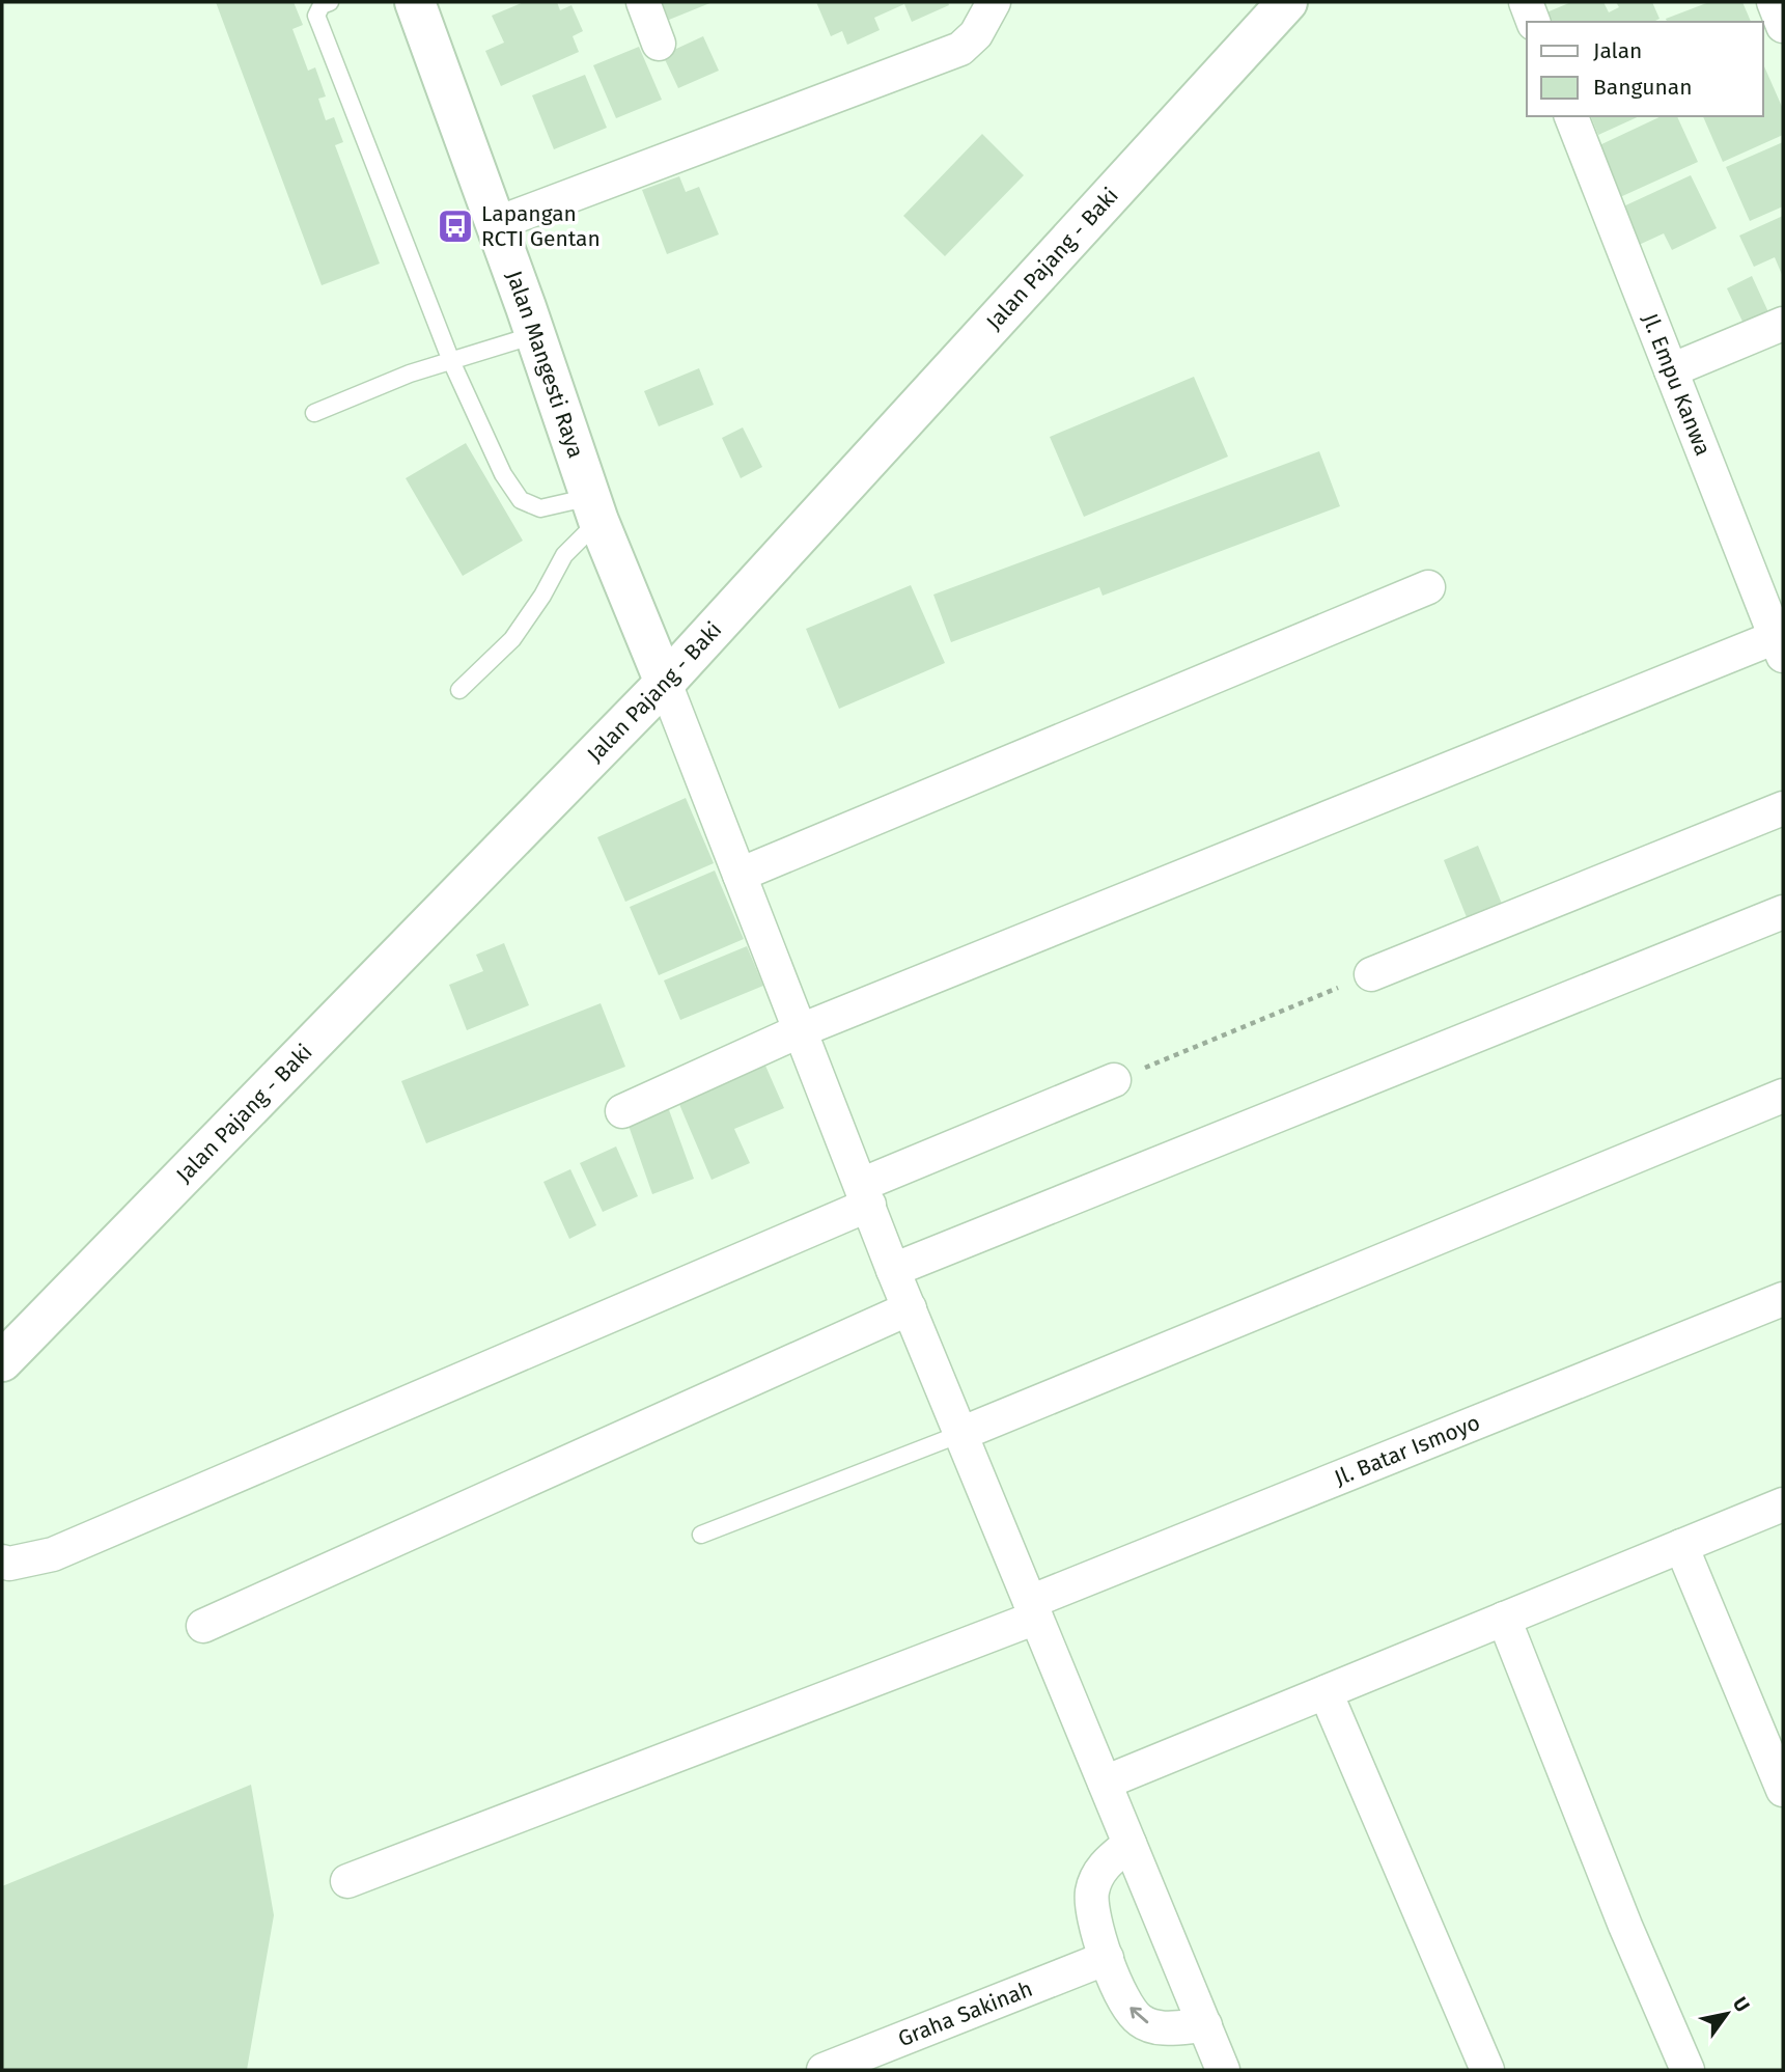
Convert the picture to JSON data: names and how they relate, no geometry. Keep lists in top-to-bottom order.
{
  "streets": {
    "main road": ["Jalan Pajang - Baki", "Jalan Mangesti Raya"],
    "street": ["Jl. Empu Kanwa", "Jl. Batar Ismoyo", "Graha Sakinah"]
  },
  "crossings": [
    ["Jalan Pajang - Baki", "Jalan Mangesti Raya"]
  ],
  "places": {
    "bus stop": ["Lapangan RCTI Gentan"]
  },
  "legend": ["Jalan", "Bangunan"],
  "north": "top right"
}
